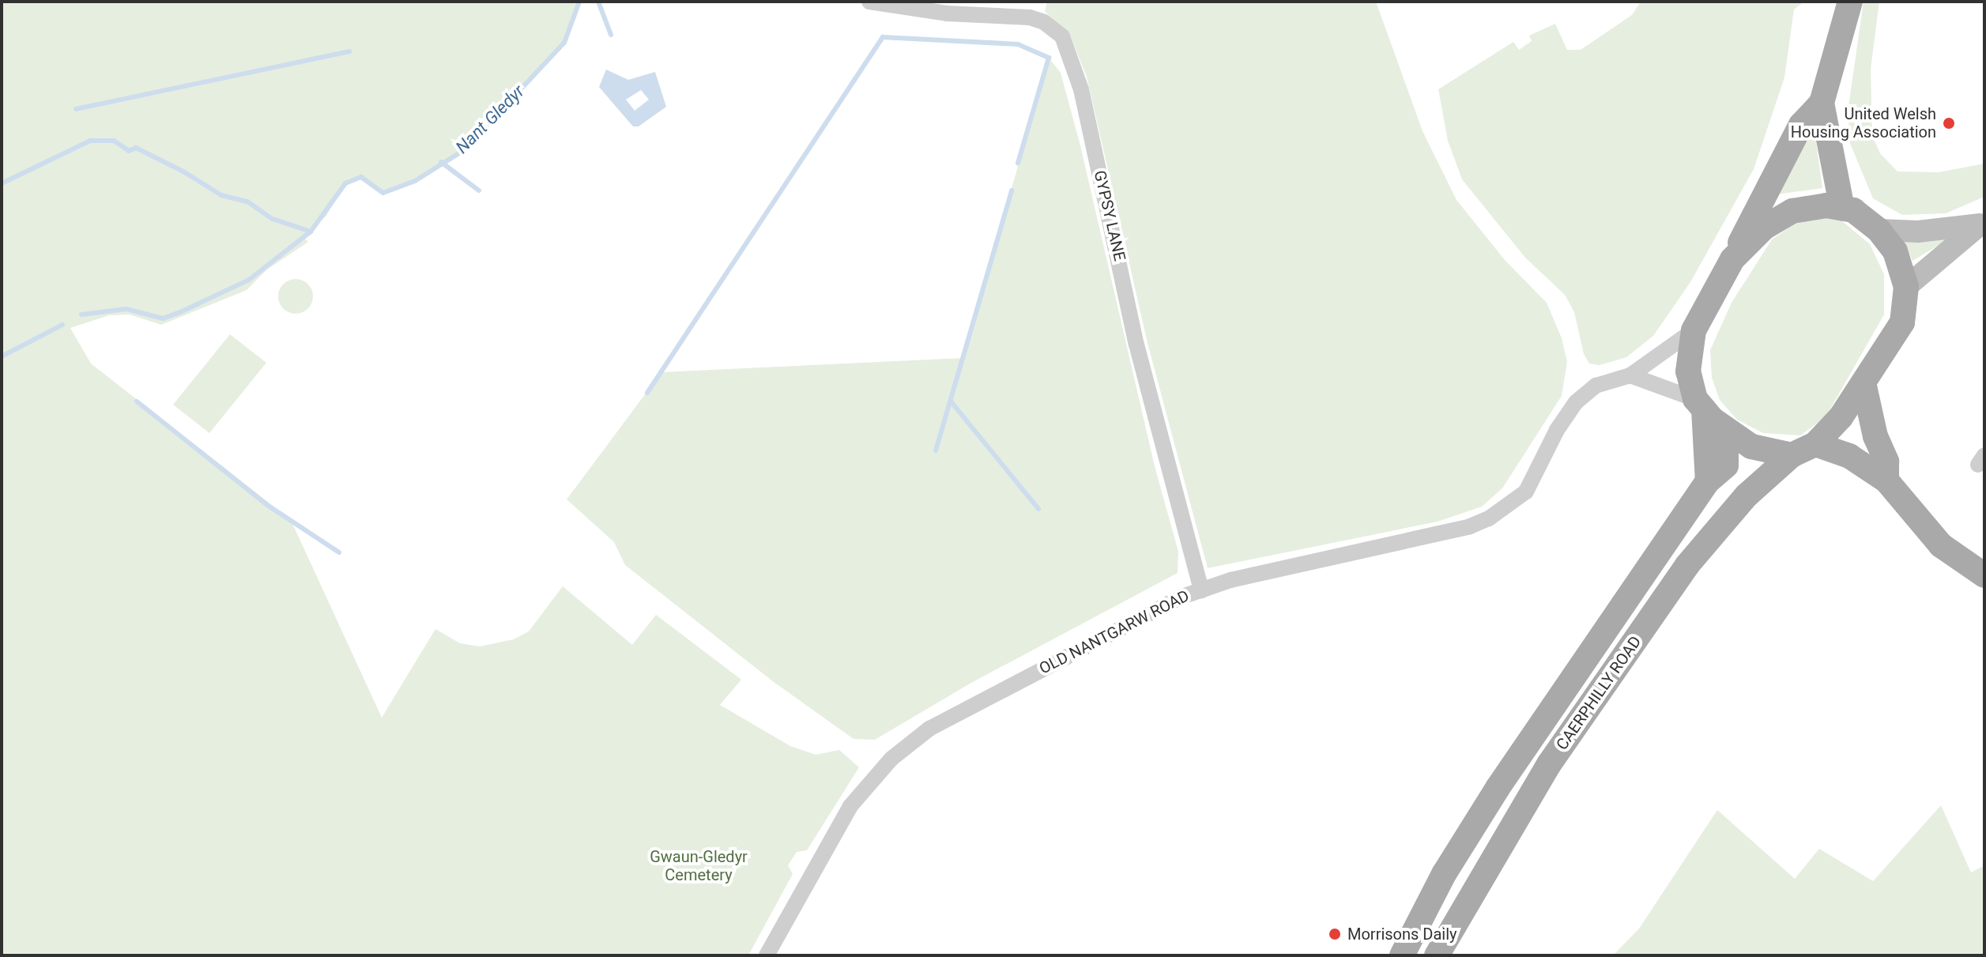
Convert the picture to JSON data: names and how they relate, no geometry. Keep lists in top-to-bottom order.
{
  "streets": {
    "main road": ["CAERPHILLY ROAD"],
    "street": ["GYPSY LANE", "OLD NANTGARW ROAD"]
  },
  "crossings": [
    ["GYPSY LANE", "OLD NANTGARW ROAD"]
  ],
  "water": ["Nant Gledyr"],
  "parks": ["Gwaun-Gledyr Cemetery"],
  "places": ["United Welsh Housing Association", "Morrisons Daily"]
}
